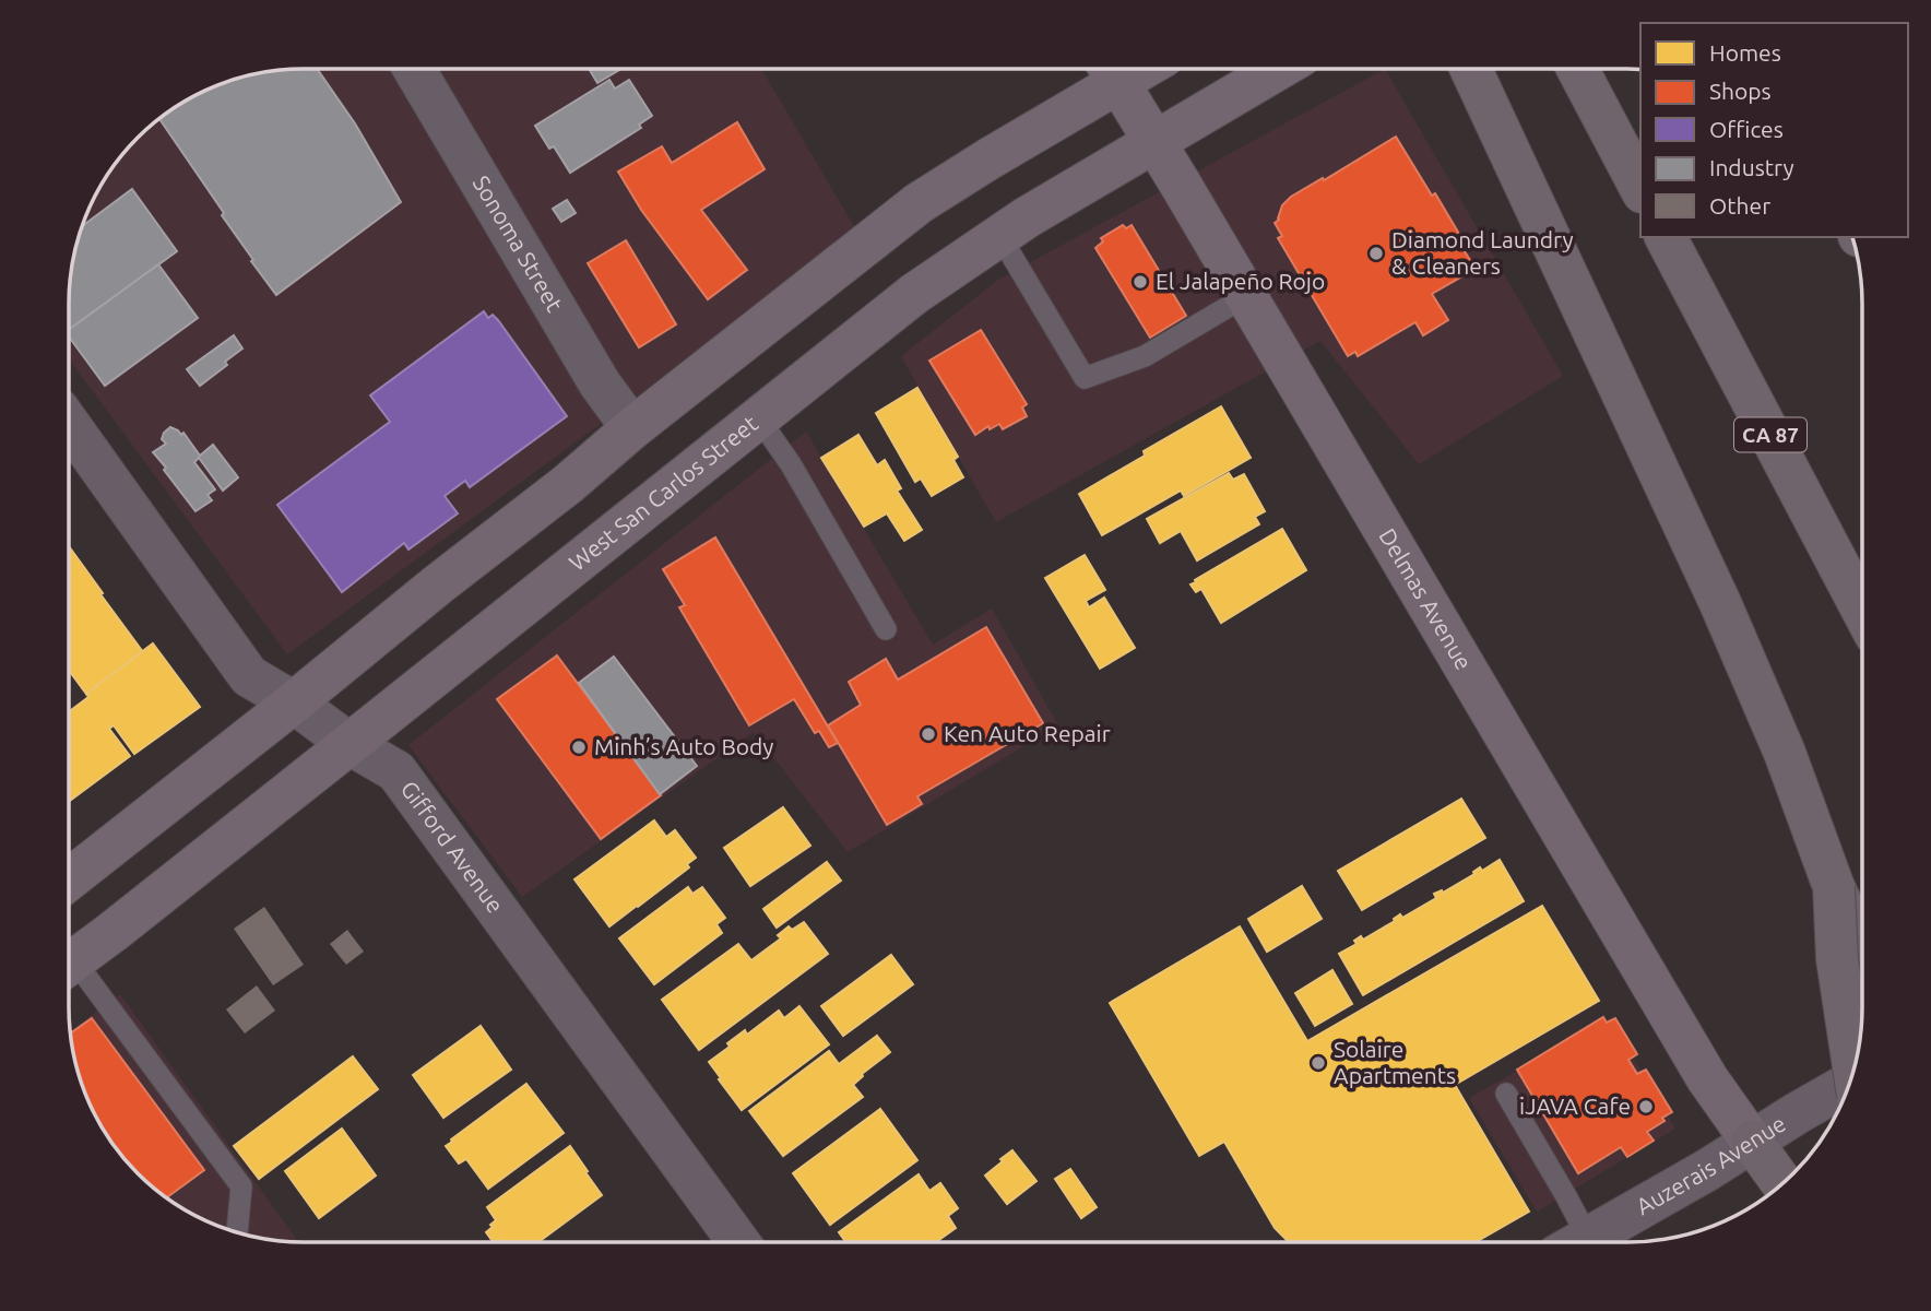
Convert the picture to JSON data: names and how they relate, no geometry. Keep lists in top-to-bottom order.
{
  "streets": {
    "highway": ["CA 87"],
    "main road": ["West San Carlos Street", "Delmas Avenue"],
    "street": ["Sonoma Street", "Gifford Avenue", "Auzerais Avenue"]
  },
  "crossings": [
    ["West San Carlos Street", "Delmas Avenue"],
    ["West San Carlos Street", "Gifford Avenue"],
    ["Delmas Avenue", "Auzerais Avenue"]
  ],
  "places": [
    "Diamond Laundry & Cleaners",
    "El Jalapeño Rojo",
    "Ken Auto Repair",
    "Minh’s Auto Body",
    "Solaire Apartments",
    "iJAVA Cafe"
  ],
  "legend": [
    "Homes",
    "Shops",
    "Offices",
    "Industry",
    "Other"
  ]
}
